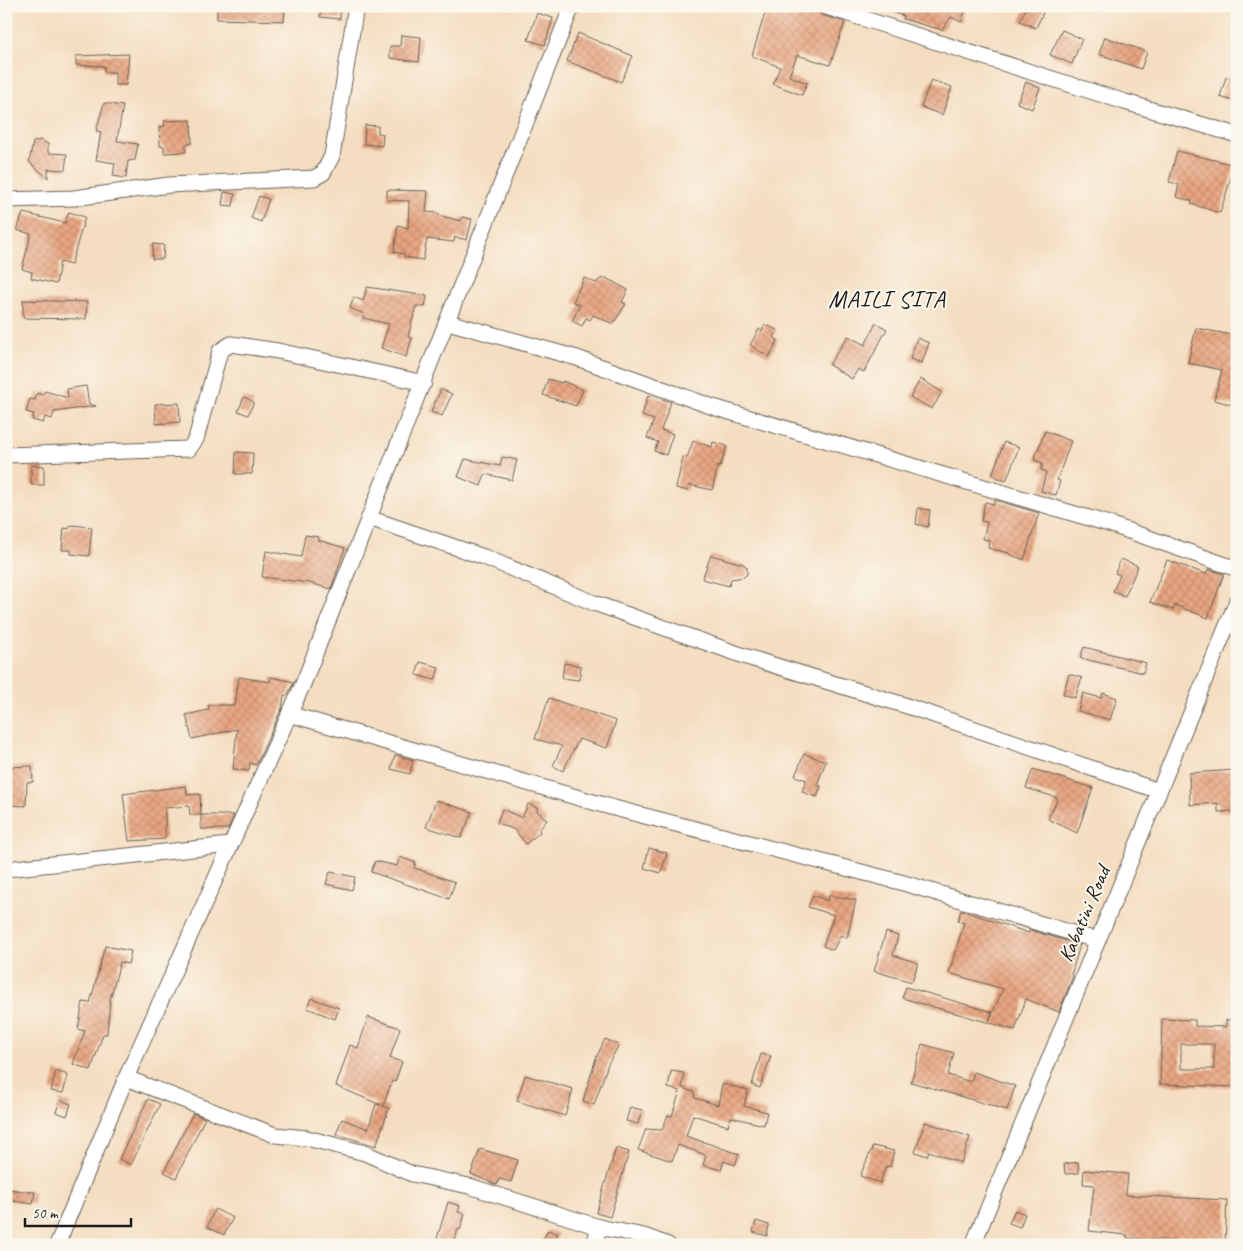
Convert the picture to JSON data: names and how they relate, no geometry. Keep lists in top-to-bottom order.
{
  "streets": {
    "street": ["Kabatini Road"]
  },
  "districts": ["MAILI SITA"],
  "scale_bar": "50 m"
}
